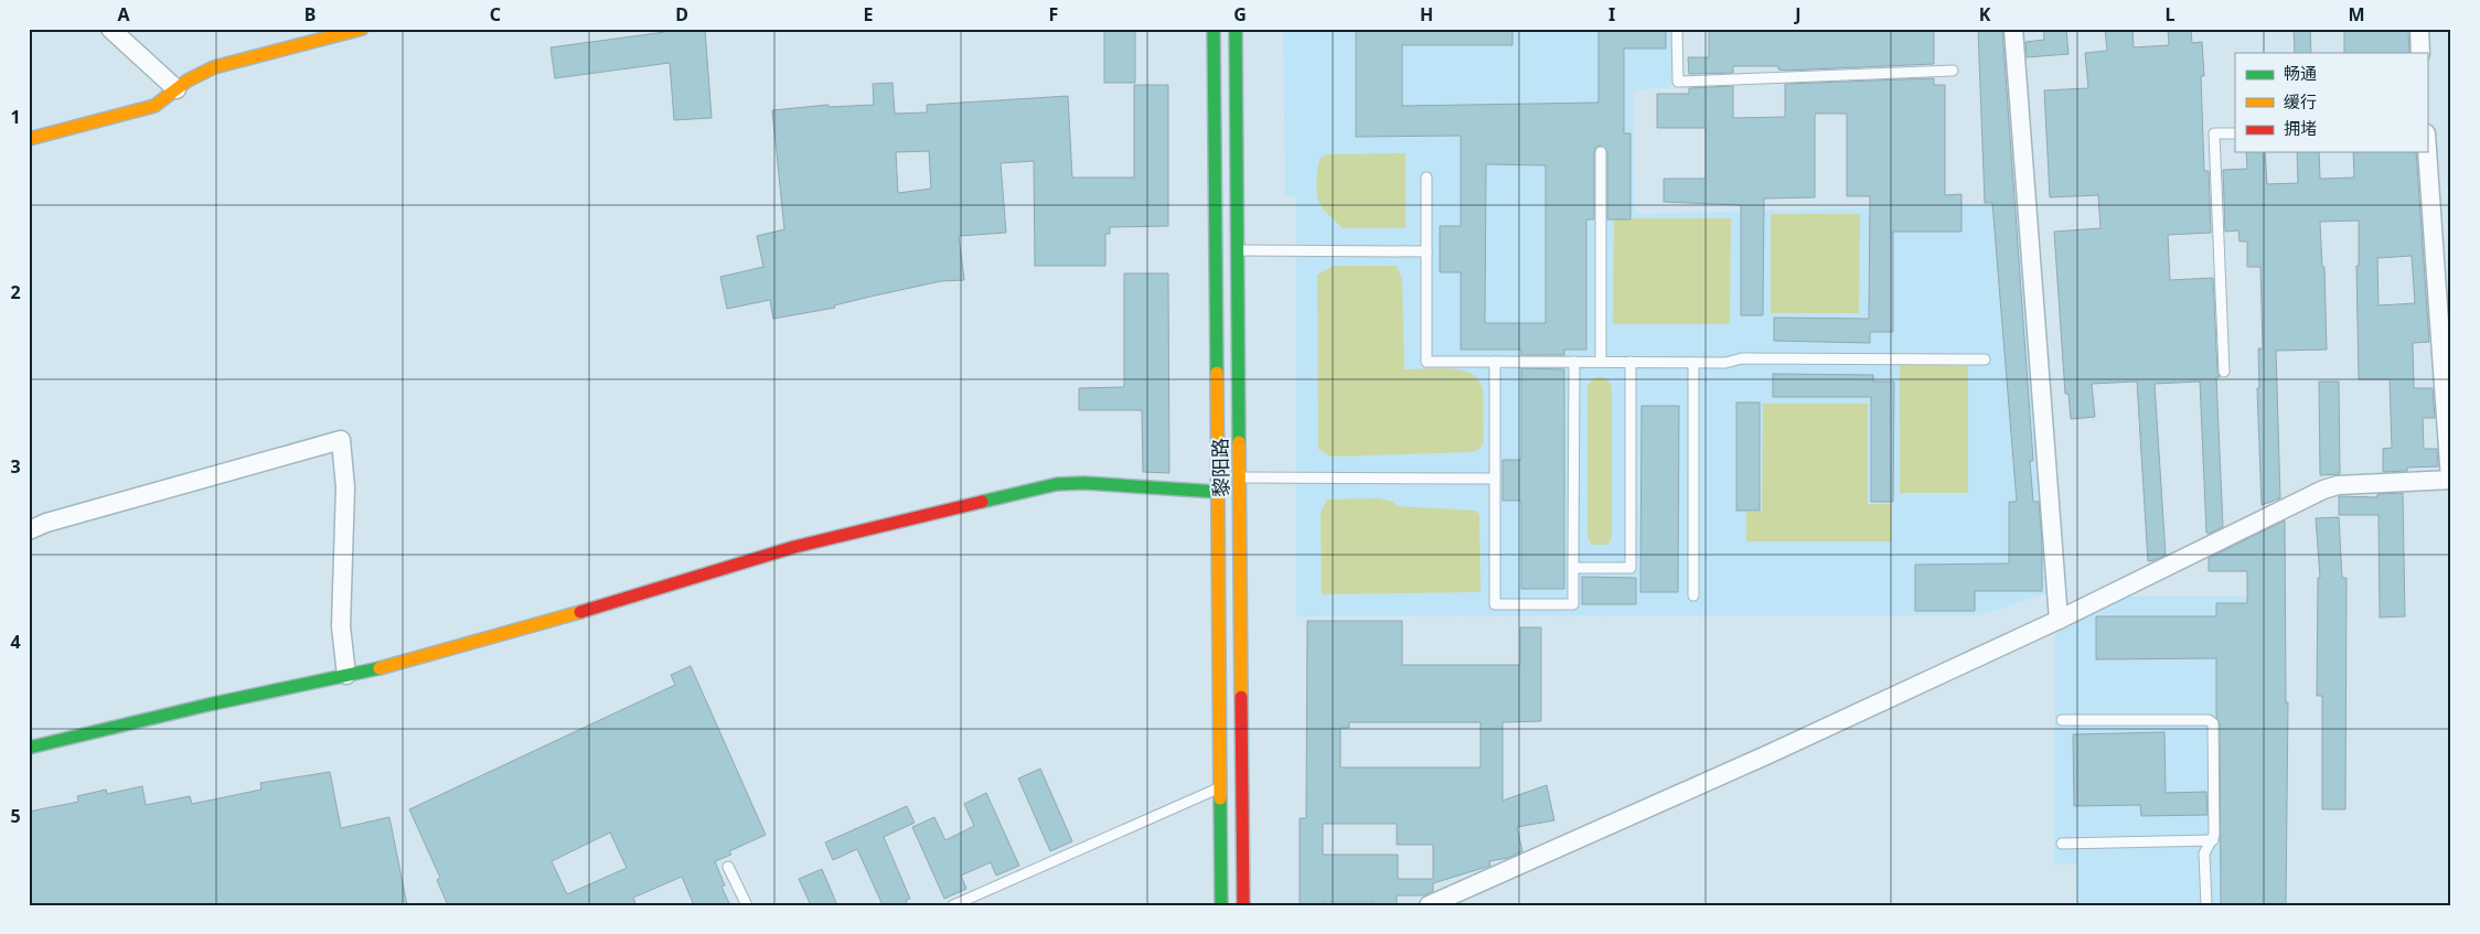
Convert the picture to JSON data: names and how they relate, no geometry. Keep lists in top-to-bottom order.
{
  "streets": {
    "main road": ["黎阳路"]
  },
  "legend": ["畅通", "缓行", "拥堵"],
  "grid": {
    "columns": [
      "A",
      "B",
      "C",
      "D",
      "E",
      "F",
      "G",
      "H",
      "I",
      "J",
      "K",
      "L",
      "M"
    ],
    "rows": [
      "1",
      "2",
      "3",
      "4",
      "5"
    ]
  }
}
